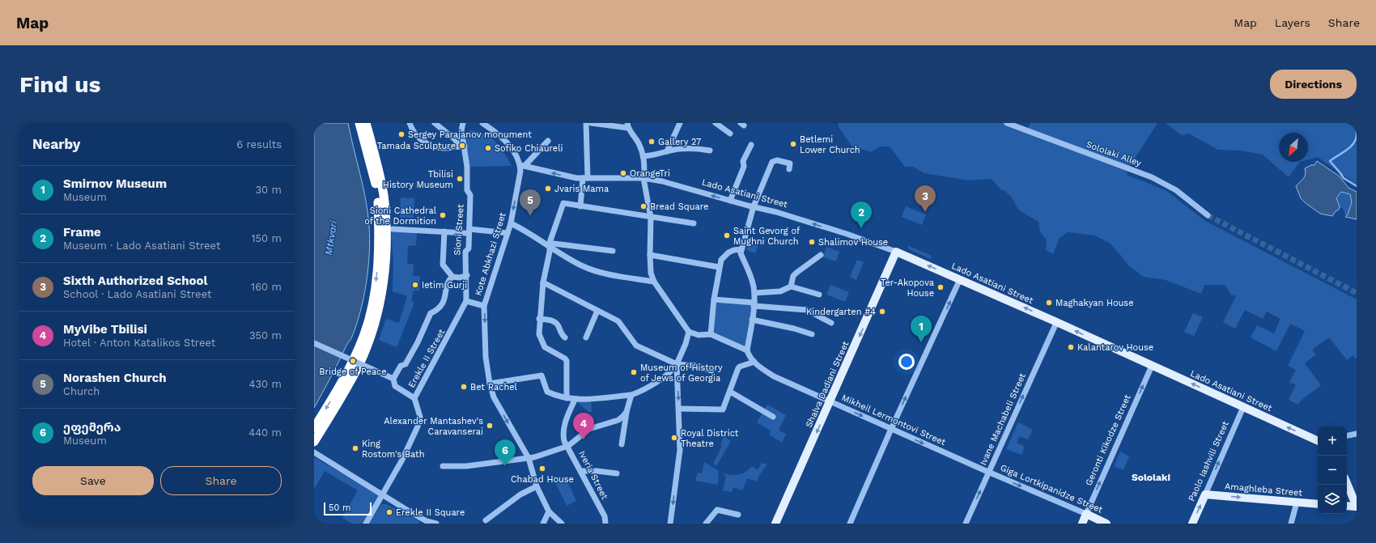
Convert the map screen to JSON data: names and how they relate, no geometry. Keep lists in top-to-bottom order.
{
  "streets": {
    "main road": [
      "Lado Asatiani Street",
      "Shalva Dadiani Street",
      "Geronti Kikodze Street",
      "Paolo Iashvili Street",
      "Giga Lortkipanidze Street",
      "Amaghleba Street"
    ],
    "street": [
      "Sololaki Alley",
      "Sioni Street",
      "Kote Abkhazi Street",
      "Erekle II Street",
      "Ivane Machabeli Street",
      "Mikheil Lermontovi Street",
      "Iveria Street"
    ]
  },
  "crossings": [
    ["Lado Asatiani Street", "Kote Abkhazi Street"],
    ["Lado Asatiani Street", "Shalva Dadiani Street"],
    ["Lado Asatiani Street", "Ivane Machabeli Street"],
    ["Lado Asatiani Street", "Geronti Kikodze Street"],
    ["Lado Asatiani Street", "Paolo Iashvili Street"],
    ["Sioni Street", "Erekle II Street"],
    ["Shalva Dadiani Street", "Mikheil Lermontovi Street"],
    ["Ivane Machabeli Street", "Mikheil Lermontovi Street"],
    ["Ivane Machabeli Street", "Giga Lortkipanidze Street"],
    ["Mikheil Lermontovi Street", "Giga Lortkipanidze Street"],
    ["Geronti Kikodze Street", "Giga Lortkipanidze Street"],
    ["Paolo Iashvili Street", "Amaghleba Street"]
  ],
  "one_way": [
    "Lado Asatiani Street",
    "Kote Abkhazi Street",
    "Shalva Dadiani Street",
    "Ivane Machabeli Street",
    "Mikheil Lermontovi Street",
    "Geronti Kikodze Street",
    "Paolo Iashvili Street",
    "Giga Lortkipanidze Street",
    "Amaghleba Street"
  ],
  "districts": ["Sololaki"],
  "water": ["Mtkvari"],
  "places": [
    "Sergey Parajanov monument",
    "Gallery 27",
    "Betlemi Lower Church",
    "Tamada Sculpture",
    "Sofiko Chiaureli",
    "OrangeTri",
    "Tbilisi History Museum",
    "Jvaris Mama",
    "Bread Square",
    "Sioni Cathedral of the Dormition",
    "Saint Gevorg of Mughni Church",
    "Shalimov House",
    "Ietim Gurji",
    "Ter-Akopova House",
    "Maghakyan House",
    "Kindergarten #4",
    "Kalantarov House",
    "Bridge of Peace",
    "Museum of History of Jews of Georgia",
    "Bet Rachel",
    "Alexander Mantashev's Caravanserai",
    "Royal District Theatre",
    "King Rostom's Bath",
    "Chabad House",
    "Erekle II Square"
  ],
  "scale_bar": "50 m",
  "north": "bottom left",
  "page": {
    "header": "Map",
    "nav": ["Map", "Layers", "Share"],
    "buttons": [
      "Directions",
      ["Save", "Share"]
    ],
    "title": "Find us",
    "heading": ["Nearby", "6 results"],
    "list": [
      {
        "mark": "1",
        "name": "Smirnov Museum",
        "note": "Museum",
        "value": "30 m"
      },
      {
        "mark": "2",
        "name": "Frame",
        "note": "Museum · Lado Asatiani Street",
        "value": "150 m"
      },
      {
        "mark": "3",
        "name": "Sixth Authorized School",
        "note": "School · Lado Asatiani Street",
        "value": "160 m"
      },
      {
        "mark": "4",
        "name": "MyVibe Tbilisi",
        "note": "Hotel · Anton Katalikos Street",
        "value": "350 m"
      },
      {
        "mark": "5",
        "name": "Norashen Church",
        "note": "Church",
        "value": "430 m"
      },
      {
        "mark": "6",
        "name": "ეფემერა",
        "note": "Museum",
        "value": "440 m"
      }
    ],
    "pins": [
      "3",
      "5",
      "2",
      "1",
      "4",
      "6"
    ],
    "map_buttons": ["+", "−"],
    "scale": "50 m"
  }
}
